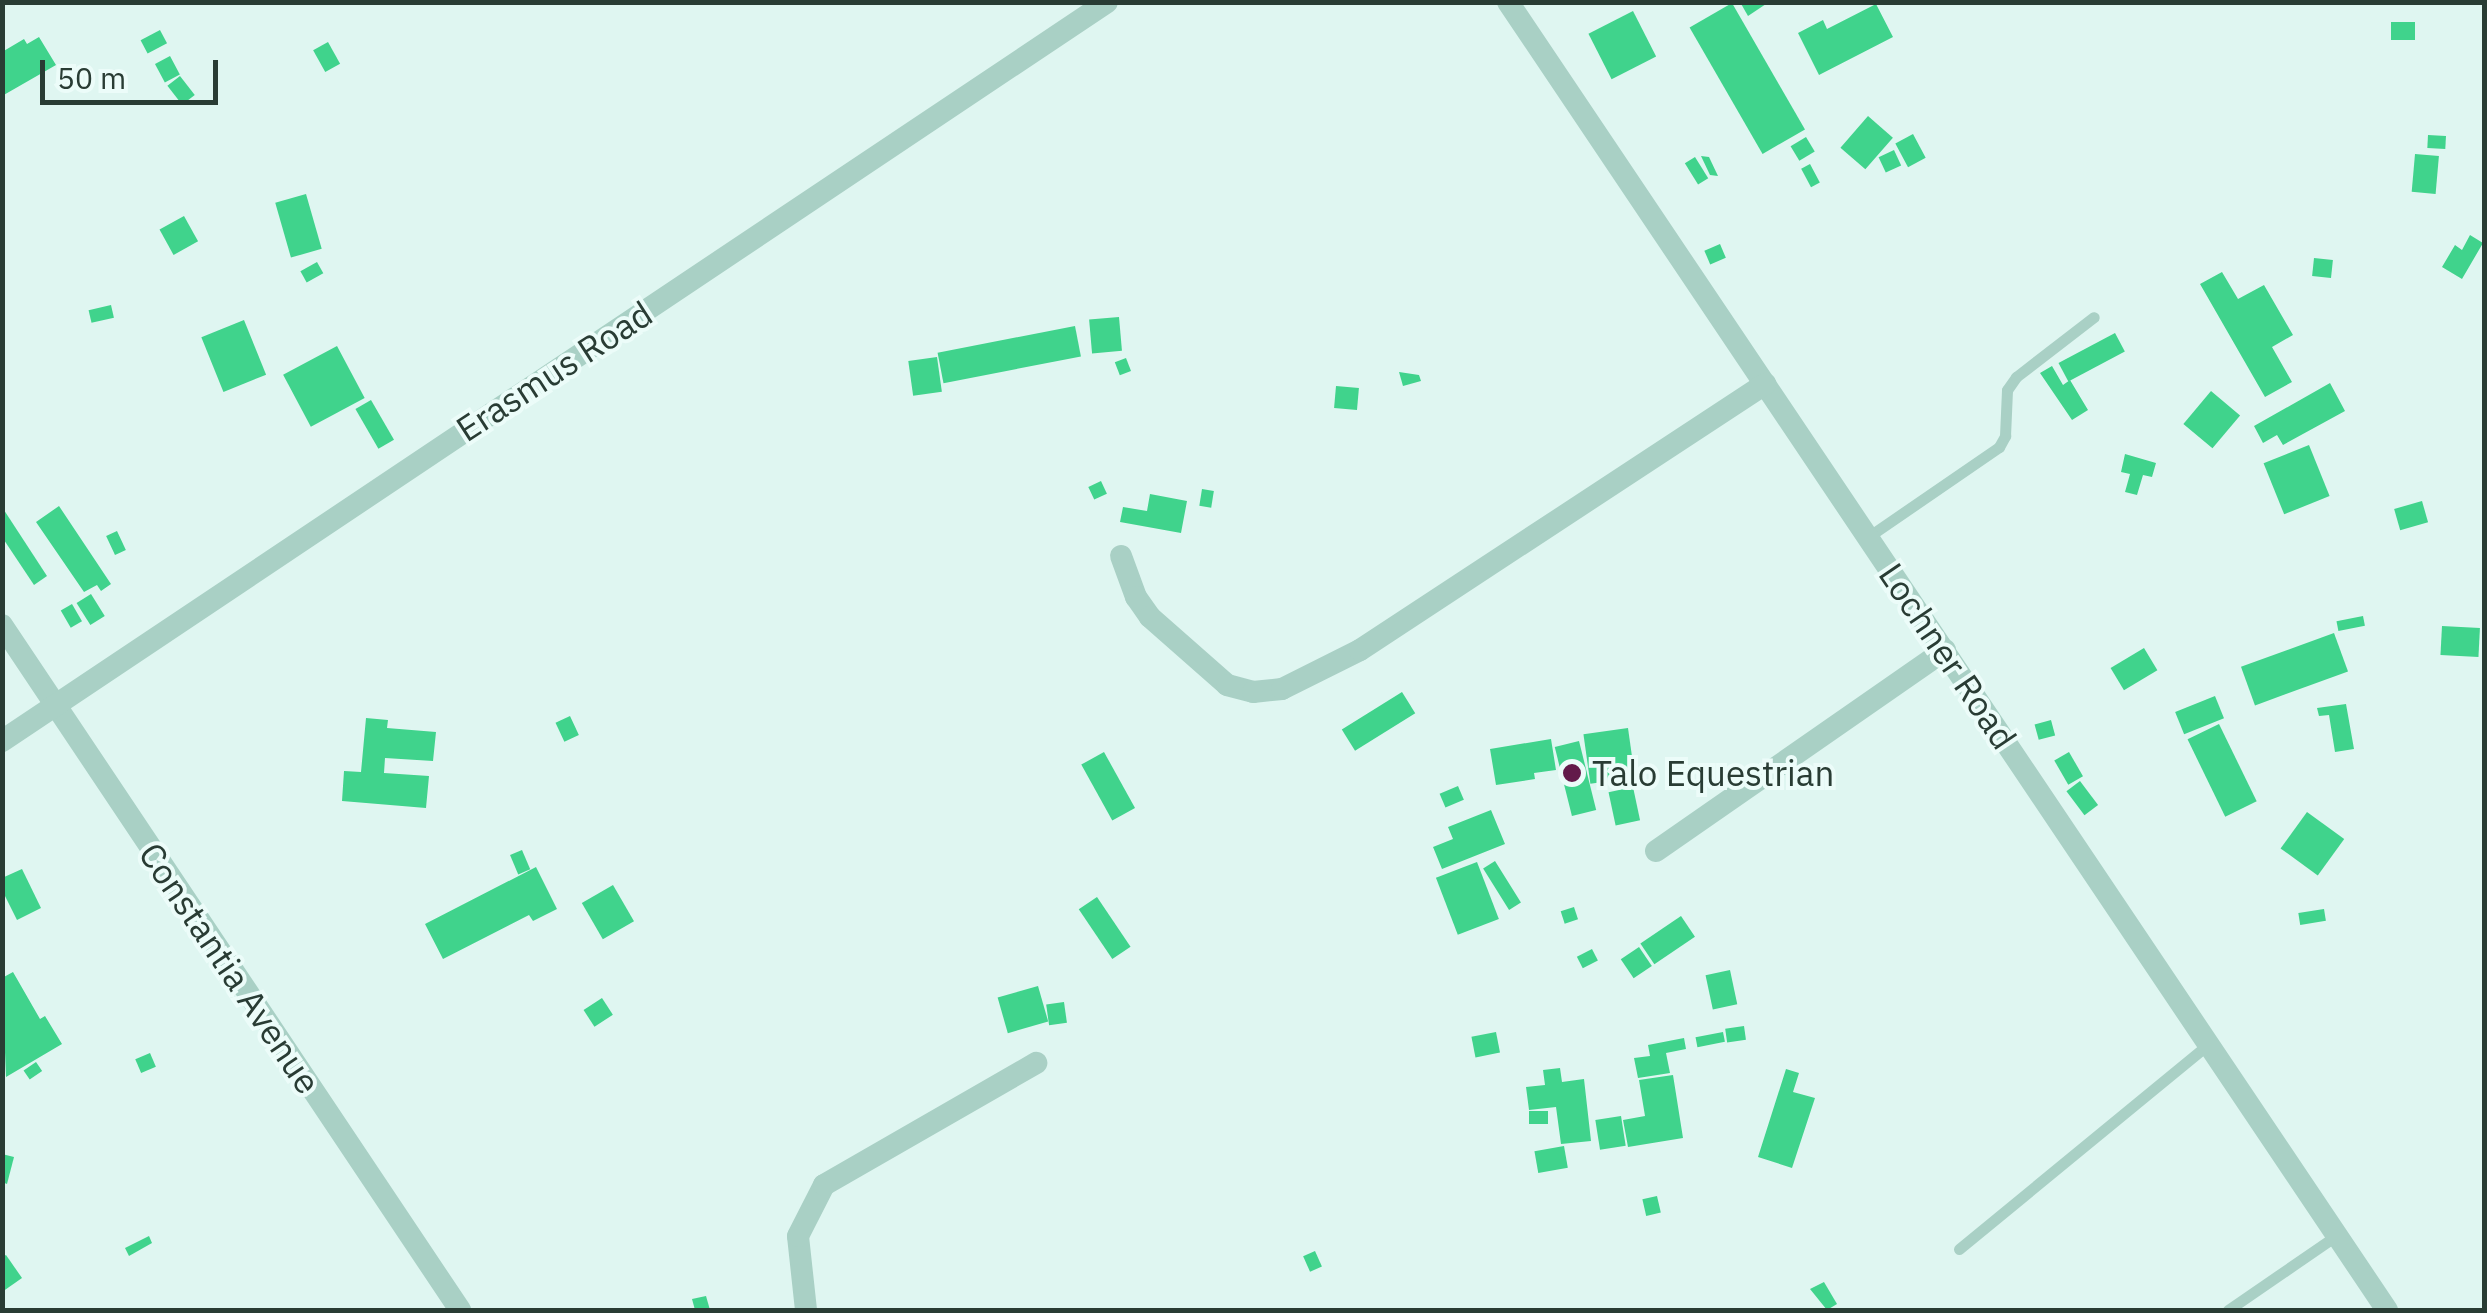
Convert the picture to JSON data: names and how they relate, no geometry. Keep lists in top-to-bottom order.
{
  "streets": {
    "street": ["Erasmus Road", "Lochner Road", "Constantia Avenue"]
  },
  "crossings": [
    ["Erasmus Road", "Constantia Avenue"]
  ],
  "places": ["Talo Equestrian"],
  "scale_bar": "50 m"
}
